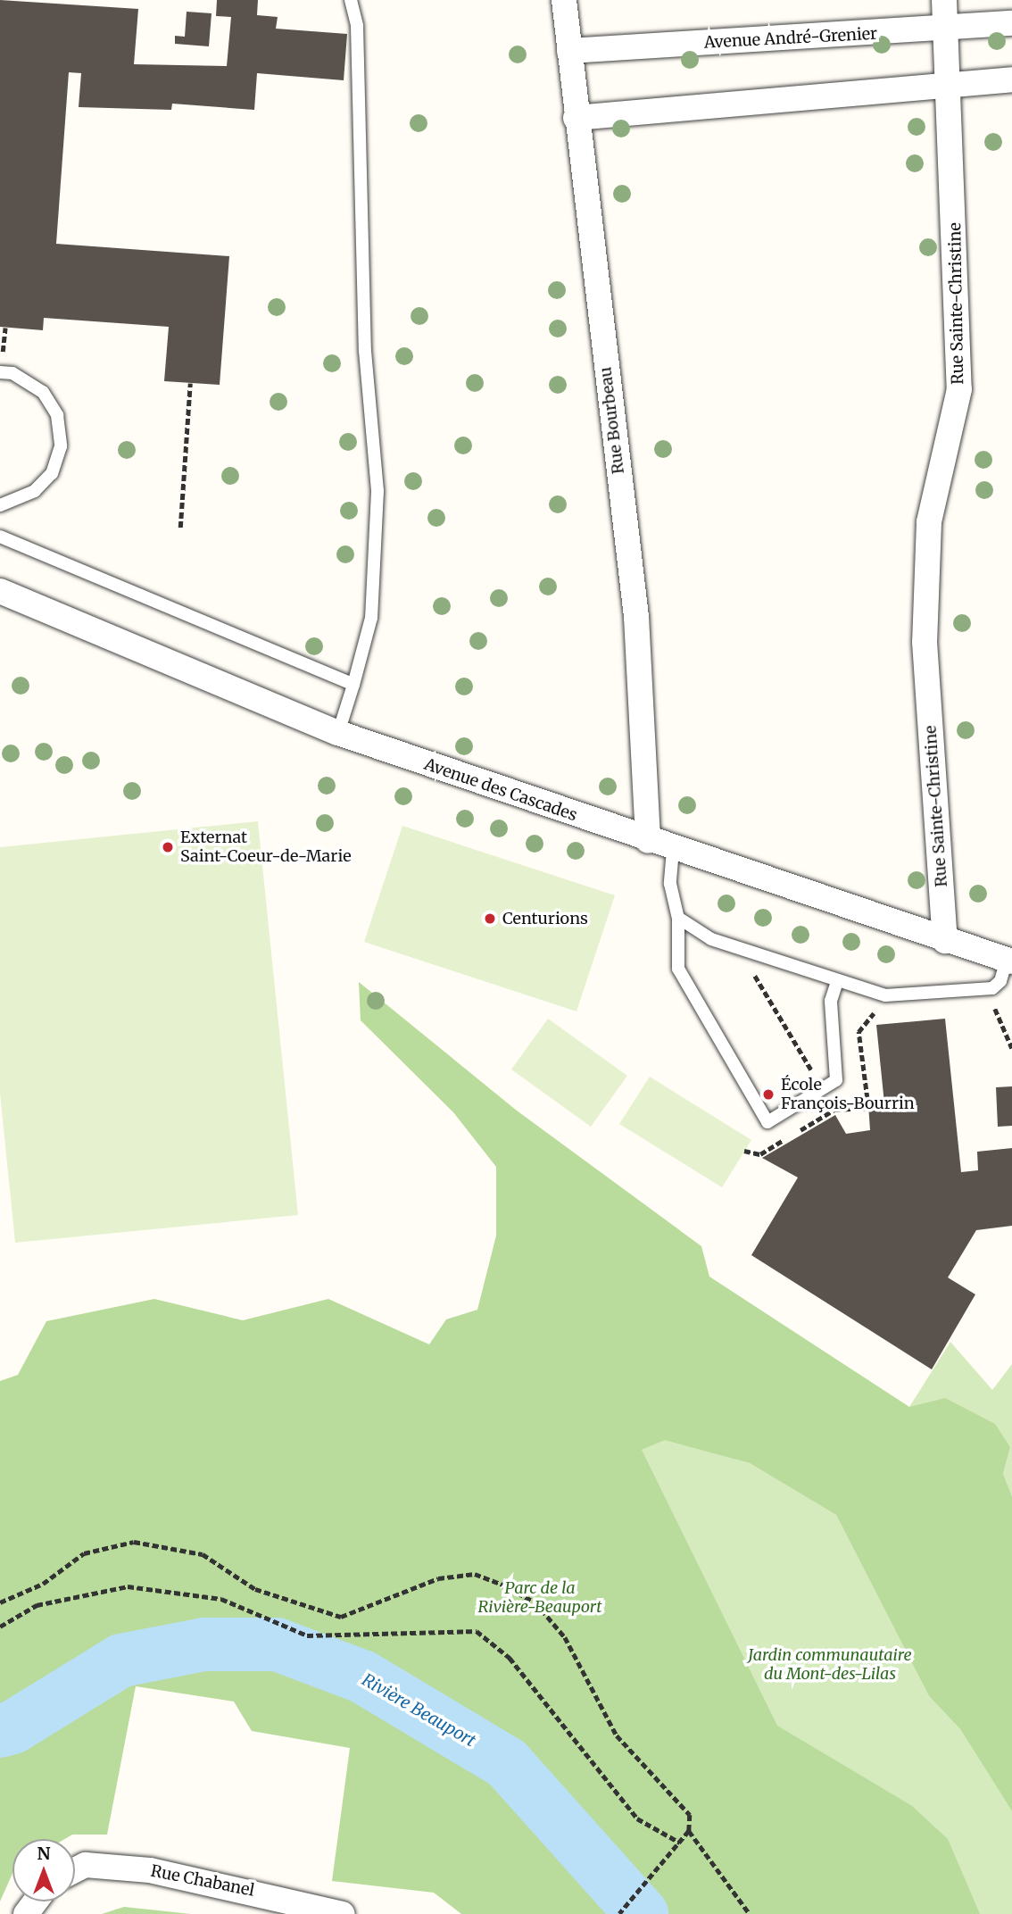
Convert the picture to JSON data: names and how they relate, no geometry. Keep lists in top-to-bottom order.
{
  "streets": {
    "street": [
      "Avenue André-Grenier",
      "Rue Sainte-Christine",
      "Rue Bourbeau",
      "Avenue des Cascades",
      "Rue Chabanel"
    ]
  },
  "crossings": [
    ["Avenue André-Grenier", "Rue Sainte-Christine"],
    ["Avenue André-Grenier", "Rue Bourbeau"],
    ["Rue Sainte-Christine", "Avenue des Cascades"],
    ["Rue Bourbeau", "Avenue des Cascades"]
  ],
  "water": ["Rivière Beauport"],
  "parks": ["Parc de la Rivière-Beauport", "Jardin communautaire du Mont-des-Lilas"],
  "places": ["Externat Saint-Coeur-de-Marie", "Centurions", "École François-Bourrin"],
  "north": "top"
}
